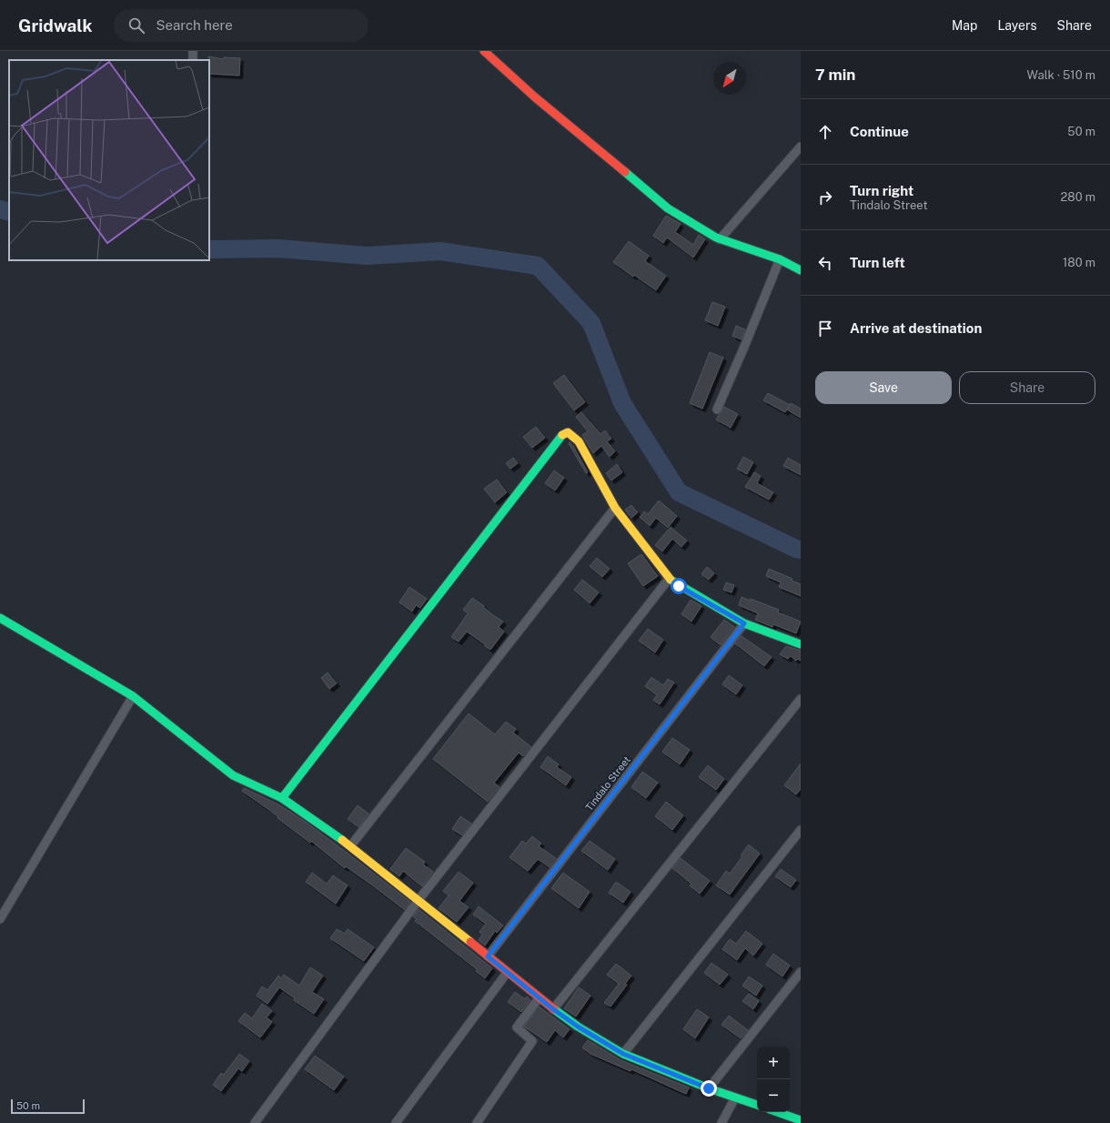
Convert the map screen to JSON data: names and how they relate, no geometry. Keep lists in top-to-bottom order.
{
  "streets": {
    "street": ["Tindalo Street"]
  },
  "scale_bar": "50 m",
  "north": "bottom left",
  "page": {
    "header": "Gridwalk",
    "search": "Search here",
    "nav": ["Map", "Layers", "Share"],
    "heading": ["7 min", "Walk · 510 m"],
    "list": [
      ["Continue", "50 m"],
      ["Turn right", "Tindalo Street", "280 m"],
      ["Turn left", "180 m"],
      "Arrive at destination"
    ],
    "buttons": ["Save", "Share"],
    "map_buttons": ["+", "−"],
    "scale": "50 m"
  }
}
